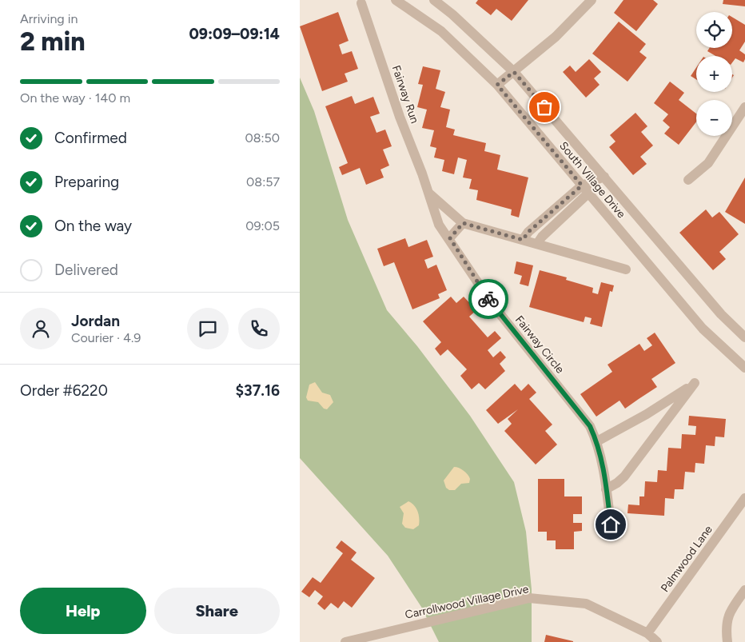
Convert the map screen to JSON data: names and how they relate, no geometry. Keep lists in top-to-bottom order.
{
  "streets": {
    "street": [
      "Fairway Run",
      "South Village Drive",
      "Fairway Circle",
      "Palmwood Lane",
      "Carrollwood Village Drive"
    ]
  },
  "crossings": [
    ["Fairway Run", "Fairway Circle"],
    ["Palmwood Lane", "Carrollwood Village Drive"]
  ],
  "page": {
    "heading": ["2 min", "Arriving in", "09:09–09:14"],
    "panel": [
      "Jordan",
      "Courier · 4.9",
      "Order #6220",
      "$37.16"
    ],
    "map_buttons": ["+", "−"],
    "bar": "On the way · 140 m",
    "list": [
      ["Confirmed", "08:50"],
      ["Preparing", "08:57"],
      ["On the way", "09:05"],
      "Delivered"
    ],
    "buttons": ["Help", "Share"]
  }
}
